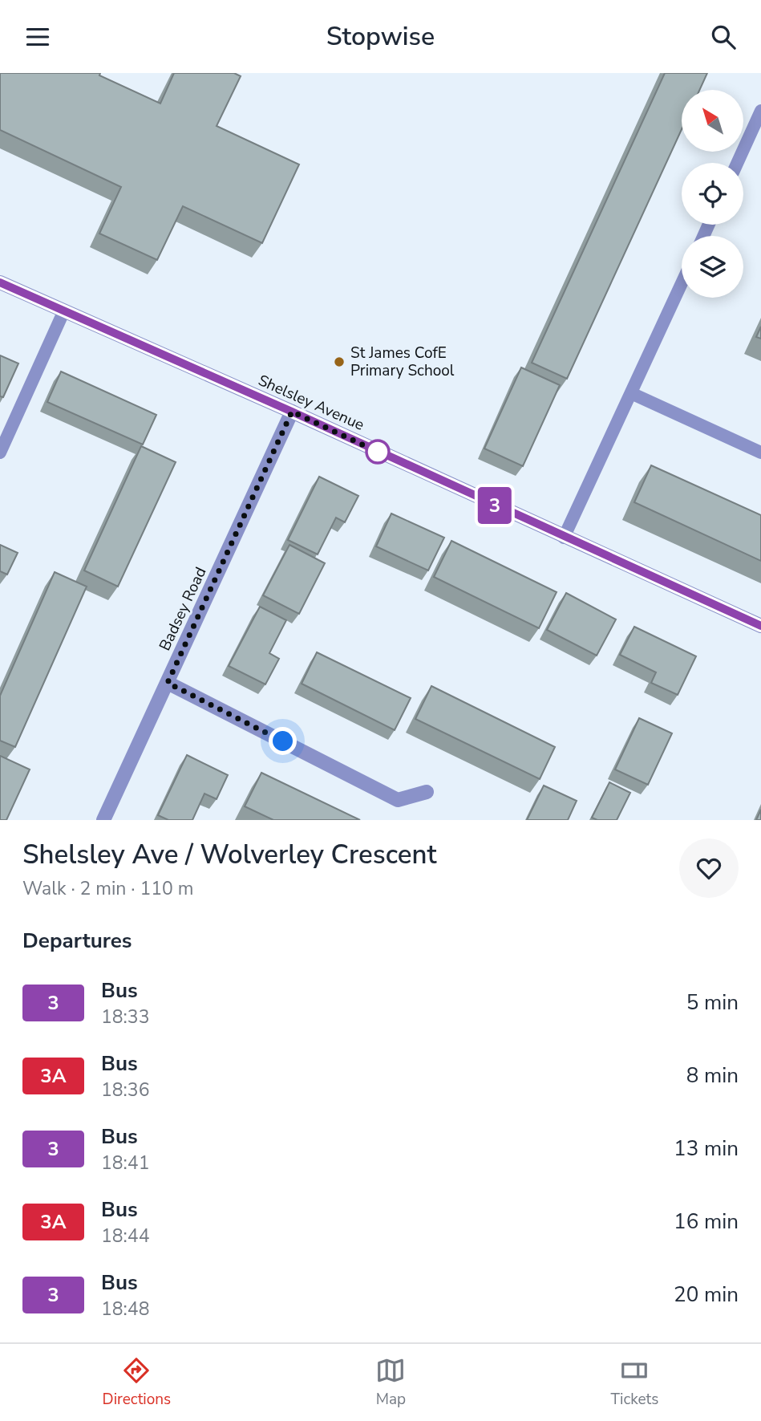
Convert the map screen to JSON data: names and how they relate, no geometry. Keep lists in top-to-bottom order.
{
  "streets": {
    "street": ["Shelsley Avenue", "Badsey Road"]
  },
  "crossings": [
    ["Shelsley Avenue", "Badsey Road"]
  ],
  "places": ["St James CofE Primary School"],
  "lines": ["bus line 3"],
  "north": "top left",
  "page": {
    "header": "Stopwise",
    "on_map": "3",
    "heading": [
      ["Shelsley Ave / Wolverley Crescent", "Walk · 2 min · 110 m"],
      "Departures"
    ],
    "list": [
      {
        "mark": "3",
        "name": "Bus",
        "note": "18:33",
        "value": "5 min"
      },
      {
        "mark": "3A",
        "name": "Bus",
        "note": "18:36",
        "value": "8 min"
      },
      {
        "mark": "3",
        "name": "Bus",
        "note": "18:41",
        "value": "13 min"
      },
      {
        "mark": "3A",
        "name": "Bus",
        "note": "18:44",
        "value": "16 min"
      },
      {
        "mark": "3",
        "name": "Bus",
        "note": "18:48",
        "value": "20 min"
      }
    ],
    "tabs": ["Directions", "Map", "Tickets"]
  }
}
